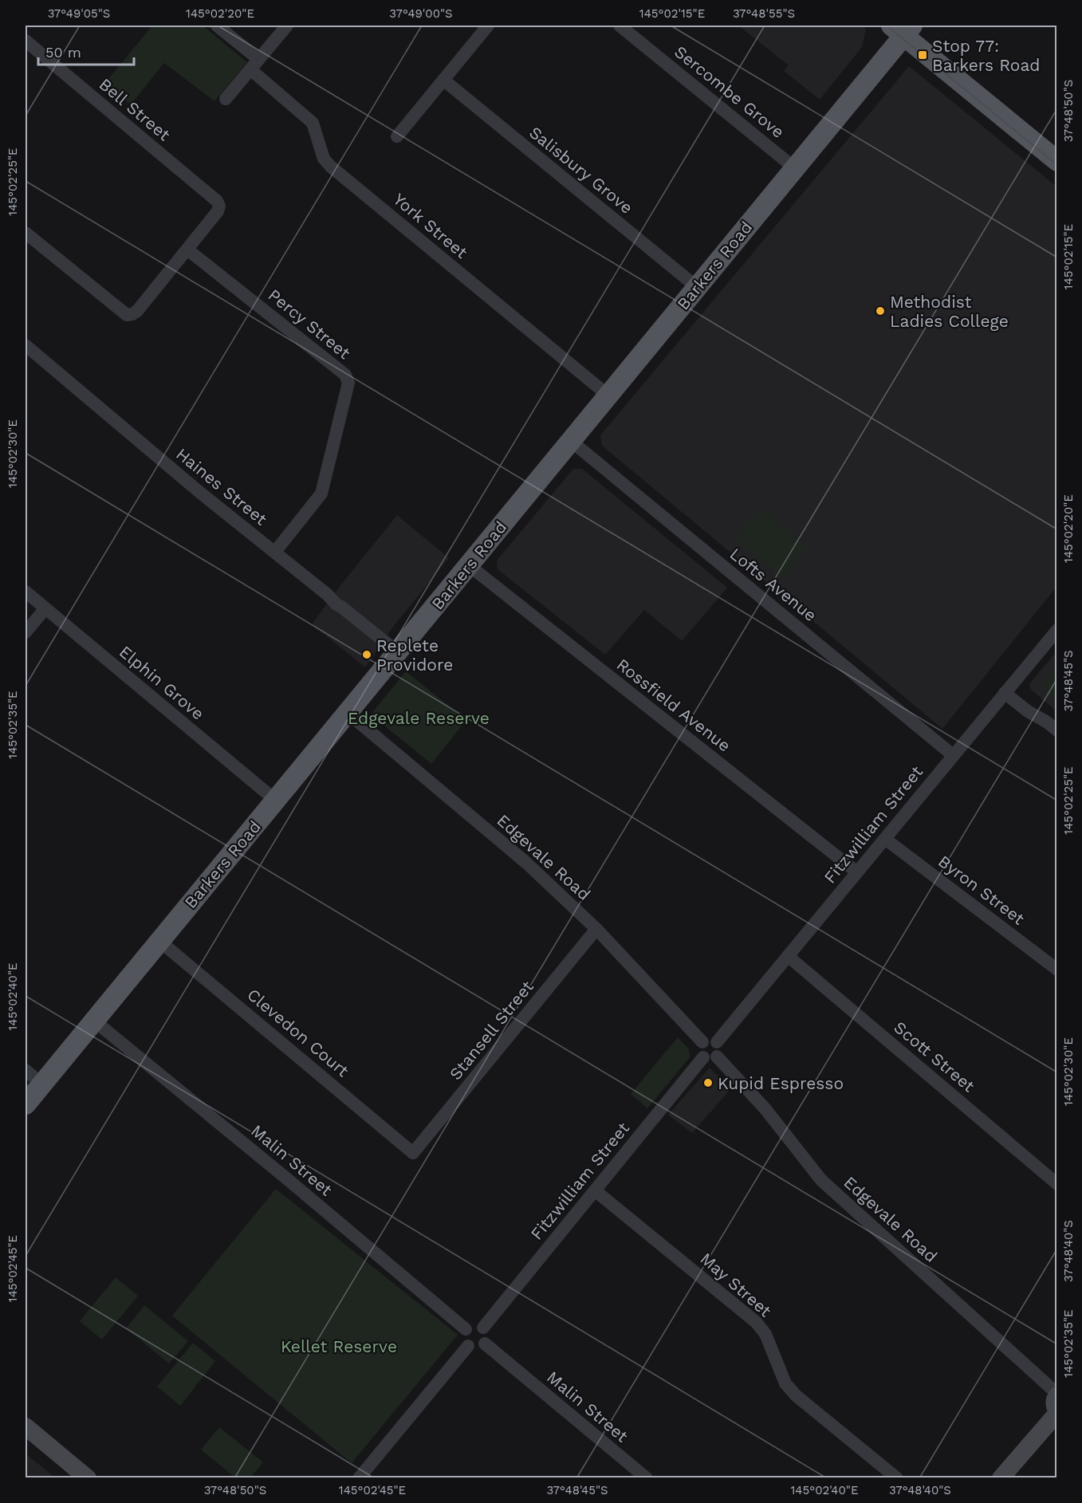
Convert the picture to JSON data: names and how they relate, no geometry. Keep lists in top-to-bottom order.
{
  "streets": {
    "main road": ["Barkers Road"],
    "street": [
      "Sercombe Grove",
      "Bell Street",
      "Salisbury Grove",
      "York Street",
      "Percy Street",
      "Haines Street",
      "Lofts Avenue",
      "Elphin Grove",
      "Rossfield Avenue",
      "Fitzwilliam Street",
      "Edgevale Road",
      "Byron Street",
      "Stansell Street",
      "Clevedon Court",
      "Scott Street",
      "Malin Street",
      "May Street"
    ]
  },
  "crossings": [
    ["Sercombe Grove", "Barkers Road"],
    ["Bell Street", "Percy Street"],
    ["Salisbury Grove", "Barkers Road"],
    ["York Street", "Barkers Road"],
    ["Barkers Road", "Haines Street"],
    ["Barkers Road", "Lofts Avenue"],
    ["Barkers Road", "Elphin Grove"],
    ["Barkers Road", "Rossfield Avenue"],
    ["Barkers Road", "Edgevale Road"],
    ["Barkers Road", "Clevedon Court"],
    ["Barkers Road", "Malin Street"],
    ["Percy Street", "Haines Street"],
    ["Lofts Avenue", "Fitzwilliam Street"],
    ["Rossfield Avenue", "Fitzwilliam Street"],
    ["Fitzwilliam Street", "Edgevale Road"],
    ["Fitzwilliam Street", "Byron Street"],
    ["Fitzwilliam Street", "Scott Street"],
    ["Fitzwilliam Street", "Malin Street"],
    ["Fitzwilliam Street", "May Street"],
    ["Edgevale Road", "Stansell Street"],
    ["Stansell Street", "Clevedon Court"]
  ],
  "parks": ["Edgevale Reserve", "Kellet Reserve"],
  "places": {
    "transit": ["Stop 77: Barkers Road"],
    "other": ["Methodist Ladies College", "Replete Providore", "Kupid Espresso"]
  },
  "scale_bar": "50 m",
  "coordinates": [
    "37°49'05\"S",
    "145°02'20\"E",
    "37°49'00\"S",
    "145°02'15\"E",
    "37°48'55\"S",
    "37°48'50\"S",
    "145°02'25\"E",
    "145°02'30\"E",
    "37°48'45\"S",
    "145°02'35\"E",
    "145°02'40\"E",
    "37°48'40\"S",
    "145°02'45\"E"
  ]
}
